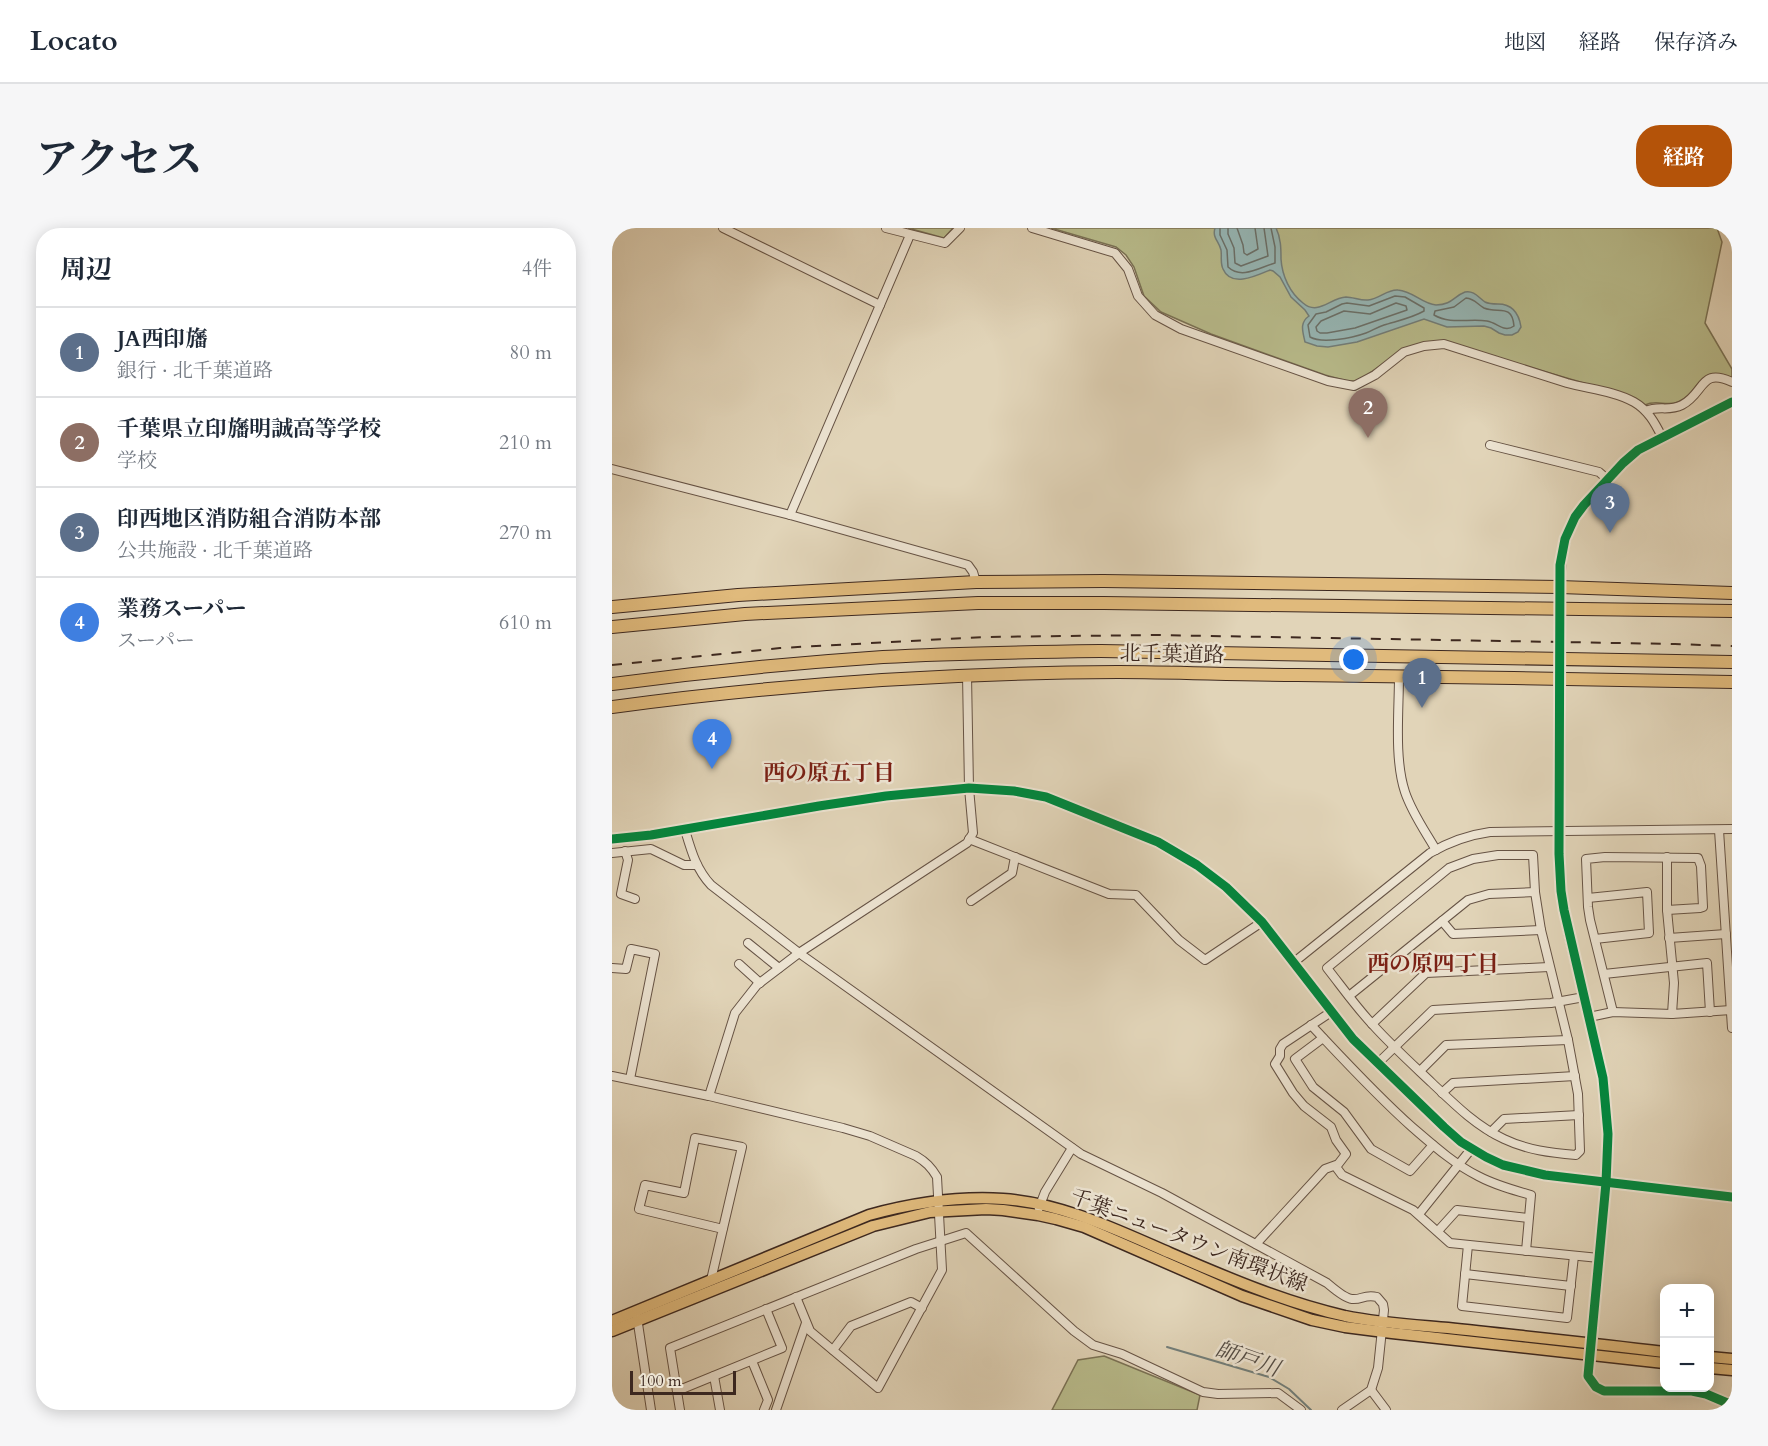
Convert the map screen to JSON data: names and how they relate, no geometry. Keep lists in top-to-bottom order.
{
  "streets": {
    "highway": ["北千葉道路"],
    "main road": ["千葉ニュータウン南環状線"]
  },
  "districts": ["西の原五丁目", "西の原四丁目"],
  "water": ["師戸川"],
  "scale_bar": "100 m",
  "page": {
    "header": "Locato",
    "nav": ["地図", "経路", "保存済み"],
    "title": "アクセス",
    "buttons": "経路",
    "heading": ["周辺", "4件"],
    "list": [
      {
        "mark": "1",
        "name": "JA西印旛",
        "note": "銀行 · 北千葉道路",
        "value": "80 m"
      },
      {
        "mark": "2",
        "name": "千葉県立印旛明誠高等学校",
        "note": "学校",
        "value": "210 m"
      },
      {
        "mark": "3",
        "name": "印西地区消防組合消防本部",
        "note": "公共施設 · 北千葉道路",
        "value": "270 m"
      },
      {
        "mark": "4",
        "name": "業務スーパー",
        "note": "スーパー",
        "value": "610 m"
      }
    ],
    "pins": [
      "2",
      "3",
      "1",
      "4"
    ],
    "map_buttons": ["+", "−"],
    "scale": "100 m"
  }
}
